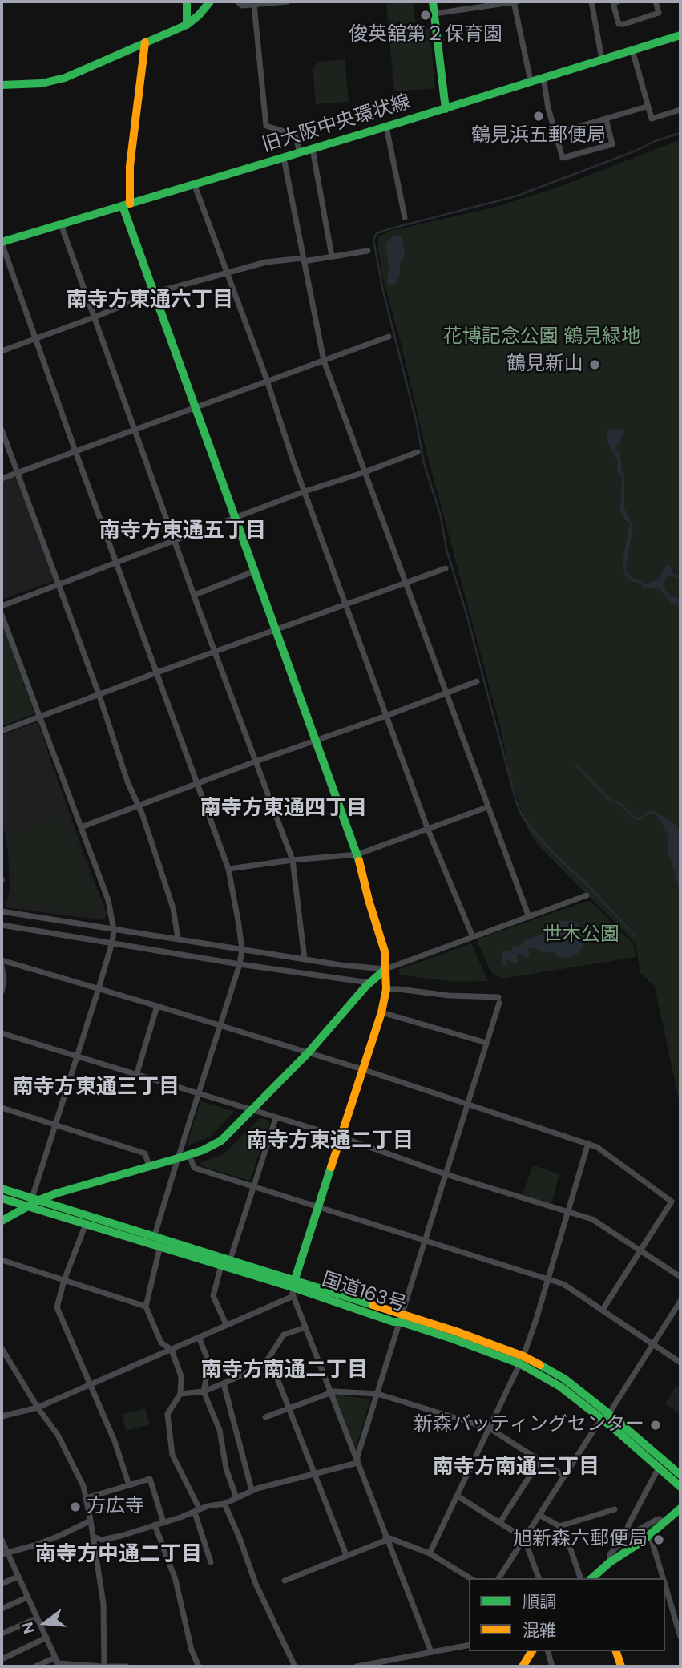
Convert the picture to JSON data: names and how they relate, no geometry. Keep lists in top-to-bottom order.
{
  "streets": {
    "main road": ["旧大阪中央環状線", "国道163号"]
  },
  "districts": [
    "南寺方東通六丁目",
    "南寺方東通五丁目",
    "南寺方東通四丁目",
    "南寺方東通三丁目",
    "南寺方東通二丁目",
    "南寺方南通二丁目",
    "南寺方南通三丁目",
    "南寺方中通二丁目"
  ],
  "parks": ["花博記念公園 鶴見緑地", "世木公園"],
  "places": [
    "俊英舘第２保育園",
    "鶴見浜五郵便局",
    "鶴見新山",
    "新森バッティングセンター",
    "方広寺",
    "旭新森六郵便局"
  ],
  "legend": ["順調", "混雑"],
  "north": "left"
}
